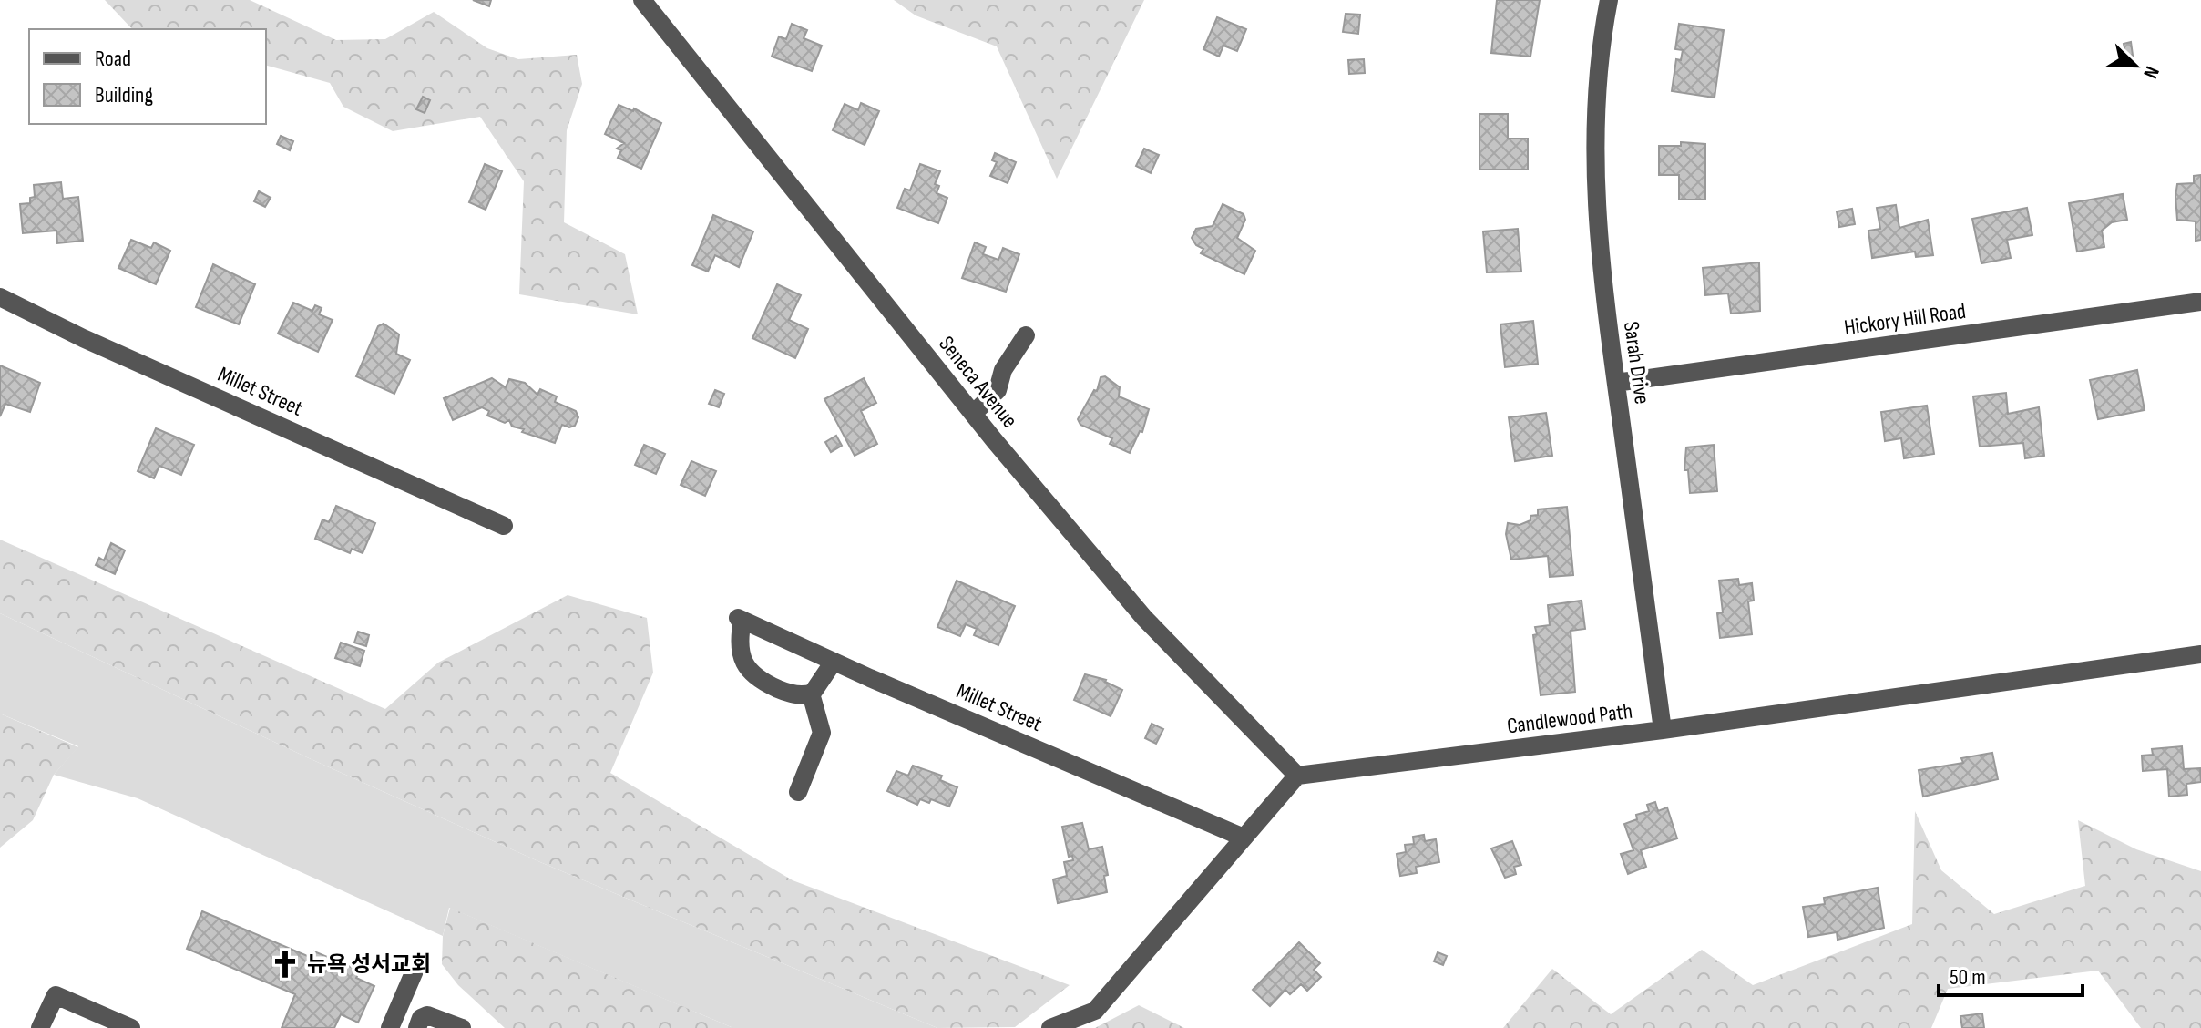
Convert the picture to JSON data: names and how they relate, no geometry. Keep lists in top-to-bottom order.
{
  "streets": {
    "street": [
      "Hickory Hill Road",
      "Sarah Drive",
      "Seneca Avenue",
      "Millet Street",
      "Candlewood Path"
    ]
  },
  "crossings": [
    ["Hickory Hill Road", "Sarah Drive"],
    ["Sarah Drive", "Candlewood Path"],
    ["Seneca Avenue", "Candlewood Path"]
  ],
  "places": {
    "church": ["뉴욕 성서교회"]
  },
  "legend": ["Road", "Building"],
  "scale_bar": "50 m",
  "north": "bottom right"
}
